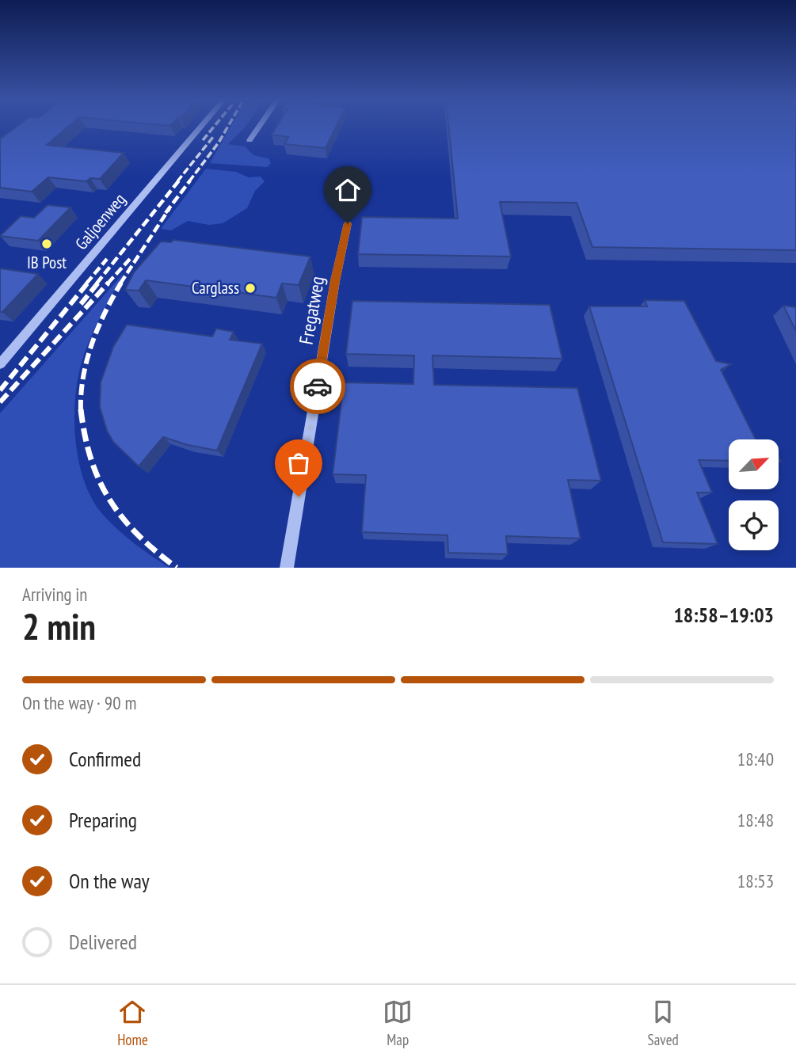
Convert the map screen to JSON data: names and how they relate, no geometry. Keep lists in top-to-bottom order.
{
  "streets": {
    "street": ["Galjoenweg", "Fregatweg"]
  },
  "places": ["IB Post", "Carglass"],
  "north": "top right",
  "page": {
    "heading": ["2 min", "Arriving in", "18:58–19:03"],
    "bar": "On the way · 90 m",
    "list": [
      ["Confirmed", "18:40"],
      ["Preparing", "18:48"],
      ["On the way", "18:53"],
      "Delivered"
    ],
    "tabs": ["Home", "Map", "Saved"]
  }
}
